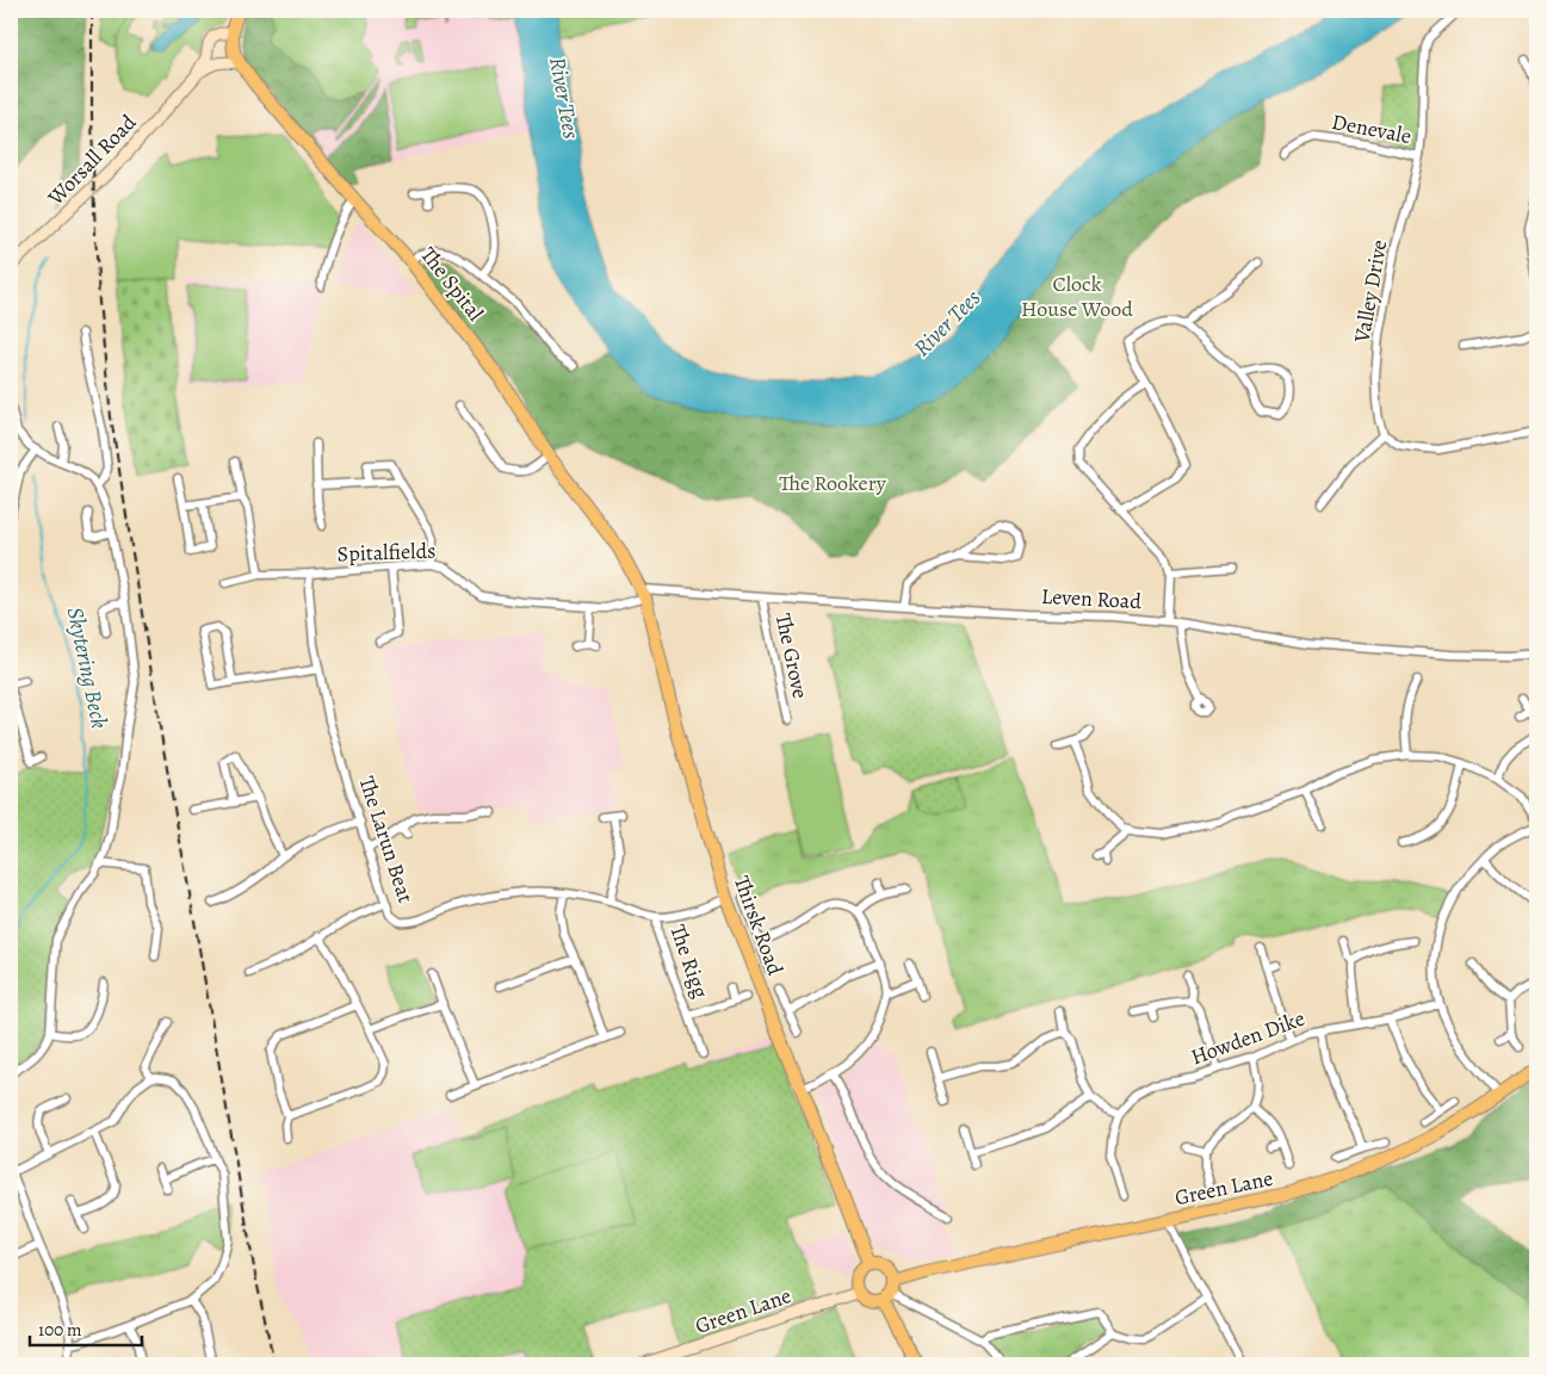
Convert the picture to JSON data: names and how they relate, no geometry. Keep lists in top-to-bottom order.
{
  "streets": {
    "main road": [
      "Worsall Road",
      "The Spital",
      "Thirsk Road",
      "Green Lane"
    ],
    "street": [
      "Denevale",
      "Valley Drive",
      "Spitalfields",
      "Leven Road",
      "The Grove",
      "The Larun Beat",
      "The Rigg",
      "Howden Dike"
    ]
  },
  "crossings": [
    ["Denevale", "Valley Drive"],
    ["Worsall Road", "The Spital"],
    ["The Spital", "Spitalfields"],
    ["The Spital", "Leven Road"],
    ["The Spital", "Thirsk Road"],
    ["Spitalfields", "Leven Road"],
    ["Spitalfields", "The Larun Beat"],
    ["Spitalfields", "Thirsk Road"],
    ["Leven Road", "The Grove"],
    ["Leven Road", "Thirsk Road"],
    ["The Larun Beat", "Thirsk Road"],
    ["The Larun Beat", "The Rigg"],
    ["Thirsk Road", "Green Lane"]
  ],
  "water": ["River Tees", "Skytering Beck"],
  "parks": ["Clock House Wood", "The Rookery"],
  "scale_bar": "100 m"
}
